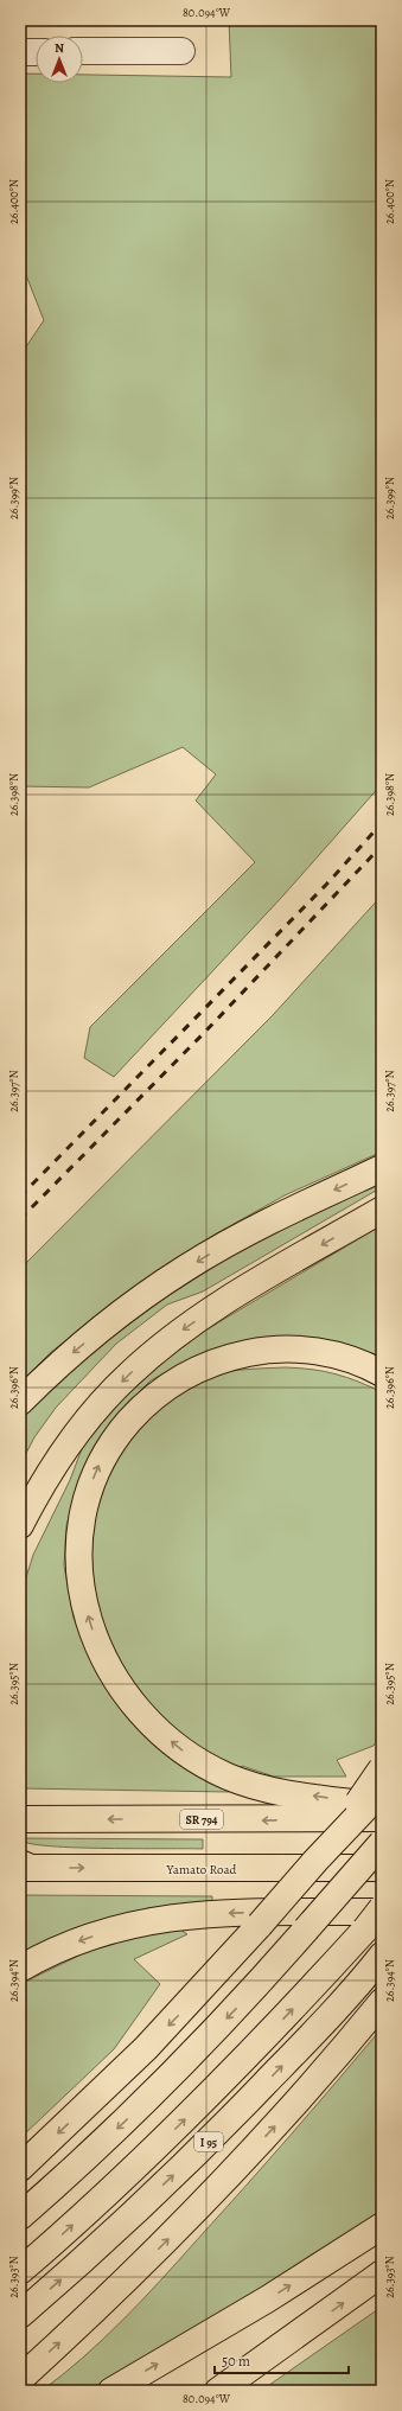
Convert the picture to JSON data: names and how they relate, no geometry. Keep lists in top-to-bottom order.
{
  "streets": {
    "main road": ["SR 794", "Yamato Road", "I 95"]
  },
  "scale_bar": "50 m",
  "north": "top",
  "coordinates": [
    "80.094°W",
    "26.400°N",
    "26.399°N",
    "26.398°N",
    "26.397°N",
    "26.396°N",
    "26.395°N",
    "26.394°N",
    "26.393°N"
  ]
}
